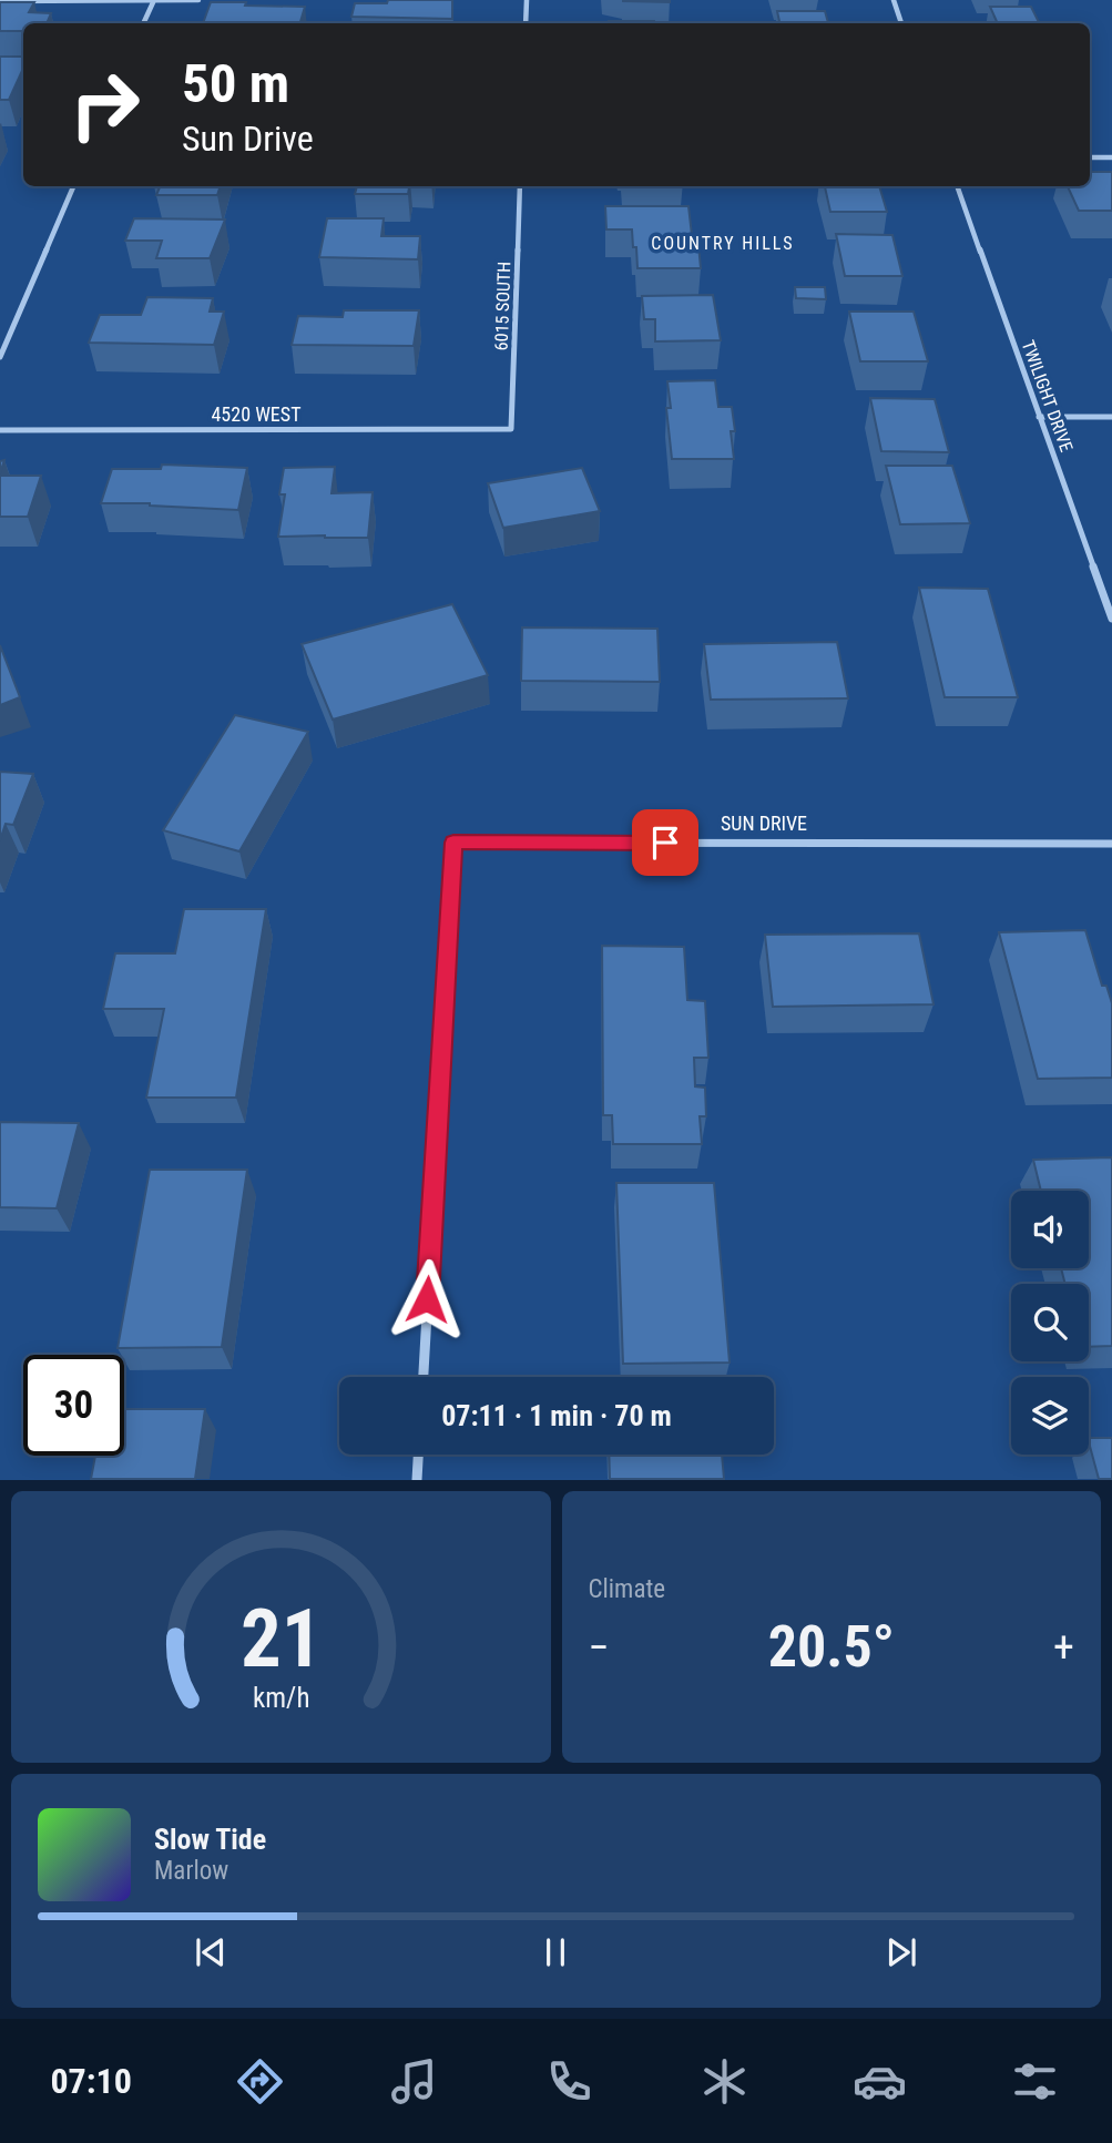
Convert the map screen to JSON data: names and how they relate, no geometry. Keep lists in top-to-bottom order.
{
  "streets": {
    "street": [
      "6015 SOUTH",
      "TWILIGHT DRIVE",
      "4520 WEST",
      "SUN DRIVE"
    ]
  },
  "crossings": [
    ["6015 SOUTH", "4520 WEST"]
  ],
  "districts": ["COUNTRY HILLS"],
  "page": {
    "turn": ["50 m", "Sun Drive"],
    "limit": "30",
    "trip": "07:11 · 1 min · 70 m",
    "tile": "Climate",
    "heat": ["−", "20.5°", "+"],
    "song": ["Slow Tide", "Marlow"],
    "tabs": "07:10",
    "gauge": ["21", "km/h"]
  }
}
